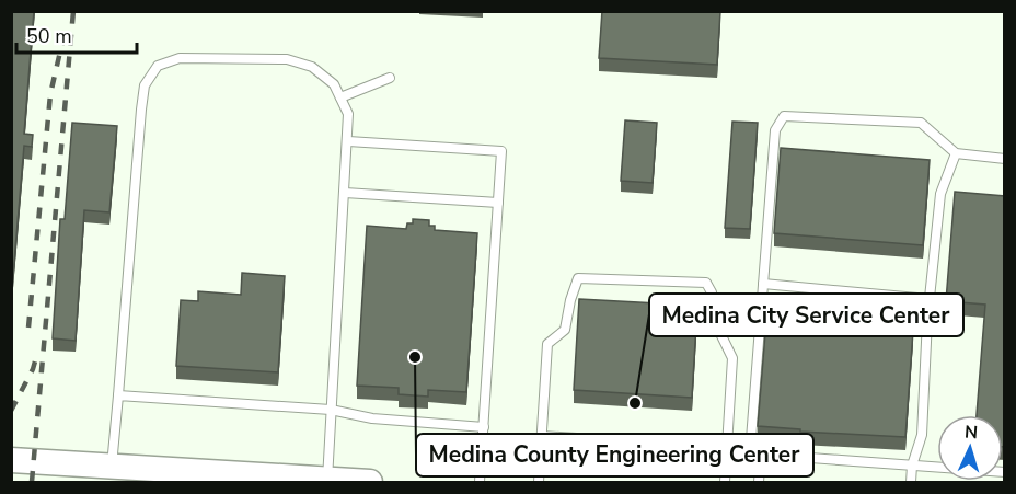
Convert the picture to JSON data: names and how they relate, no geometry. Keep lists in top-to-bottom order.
{
  "places": ["Medina County Engineering Center", "Medina City Service Center"],
  "scale_bar": "50 m",
  "north": "top"
}
